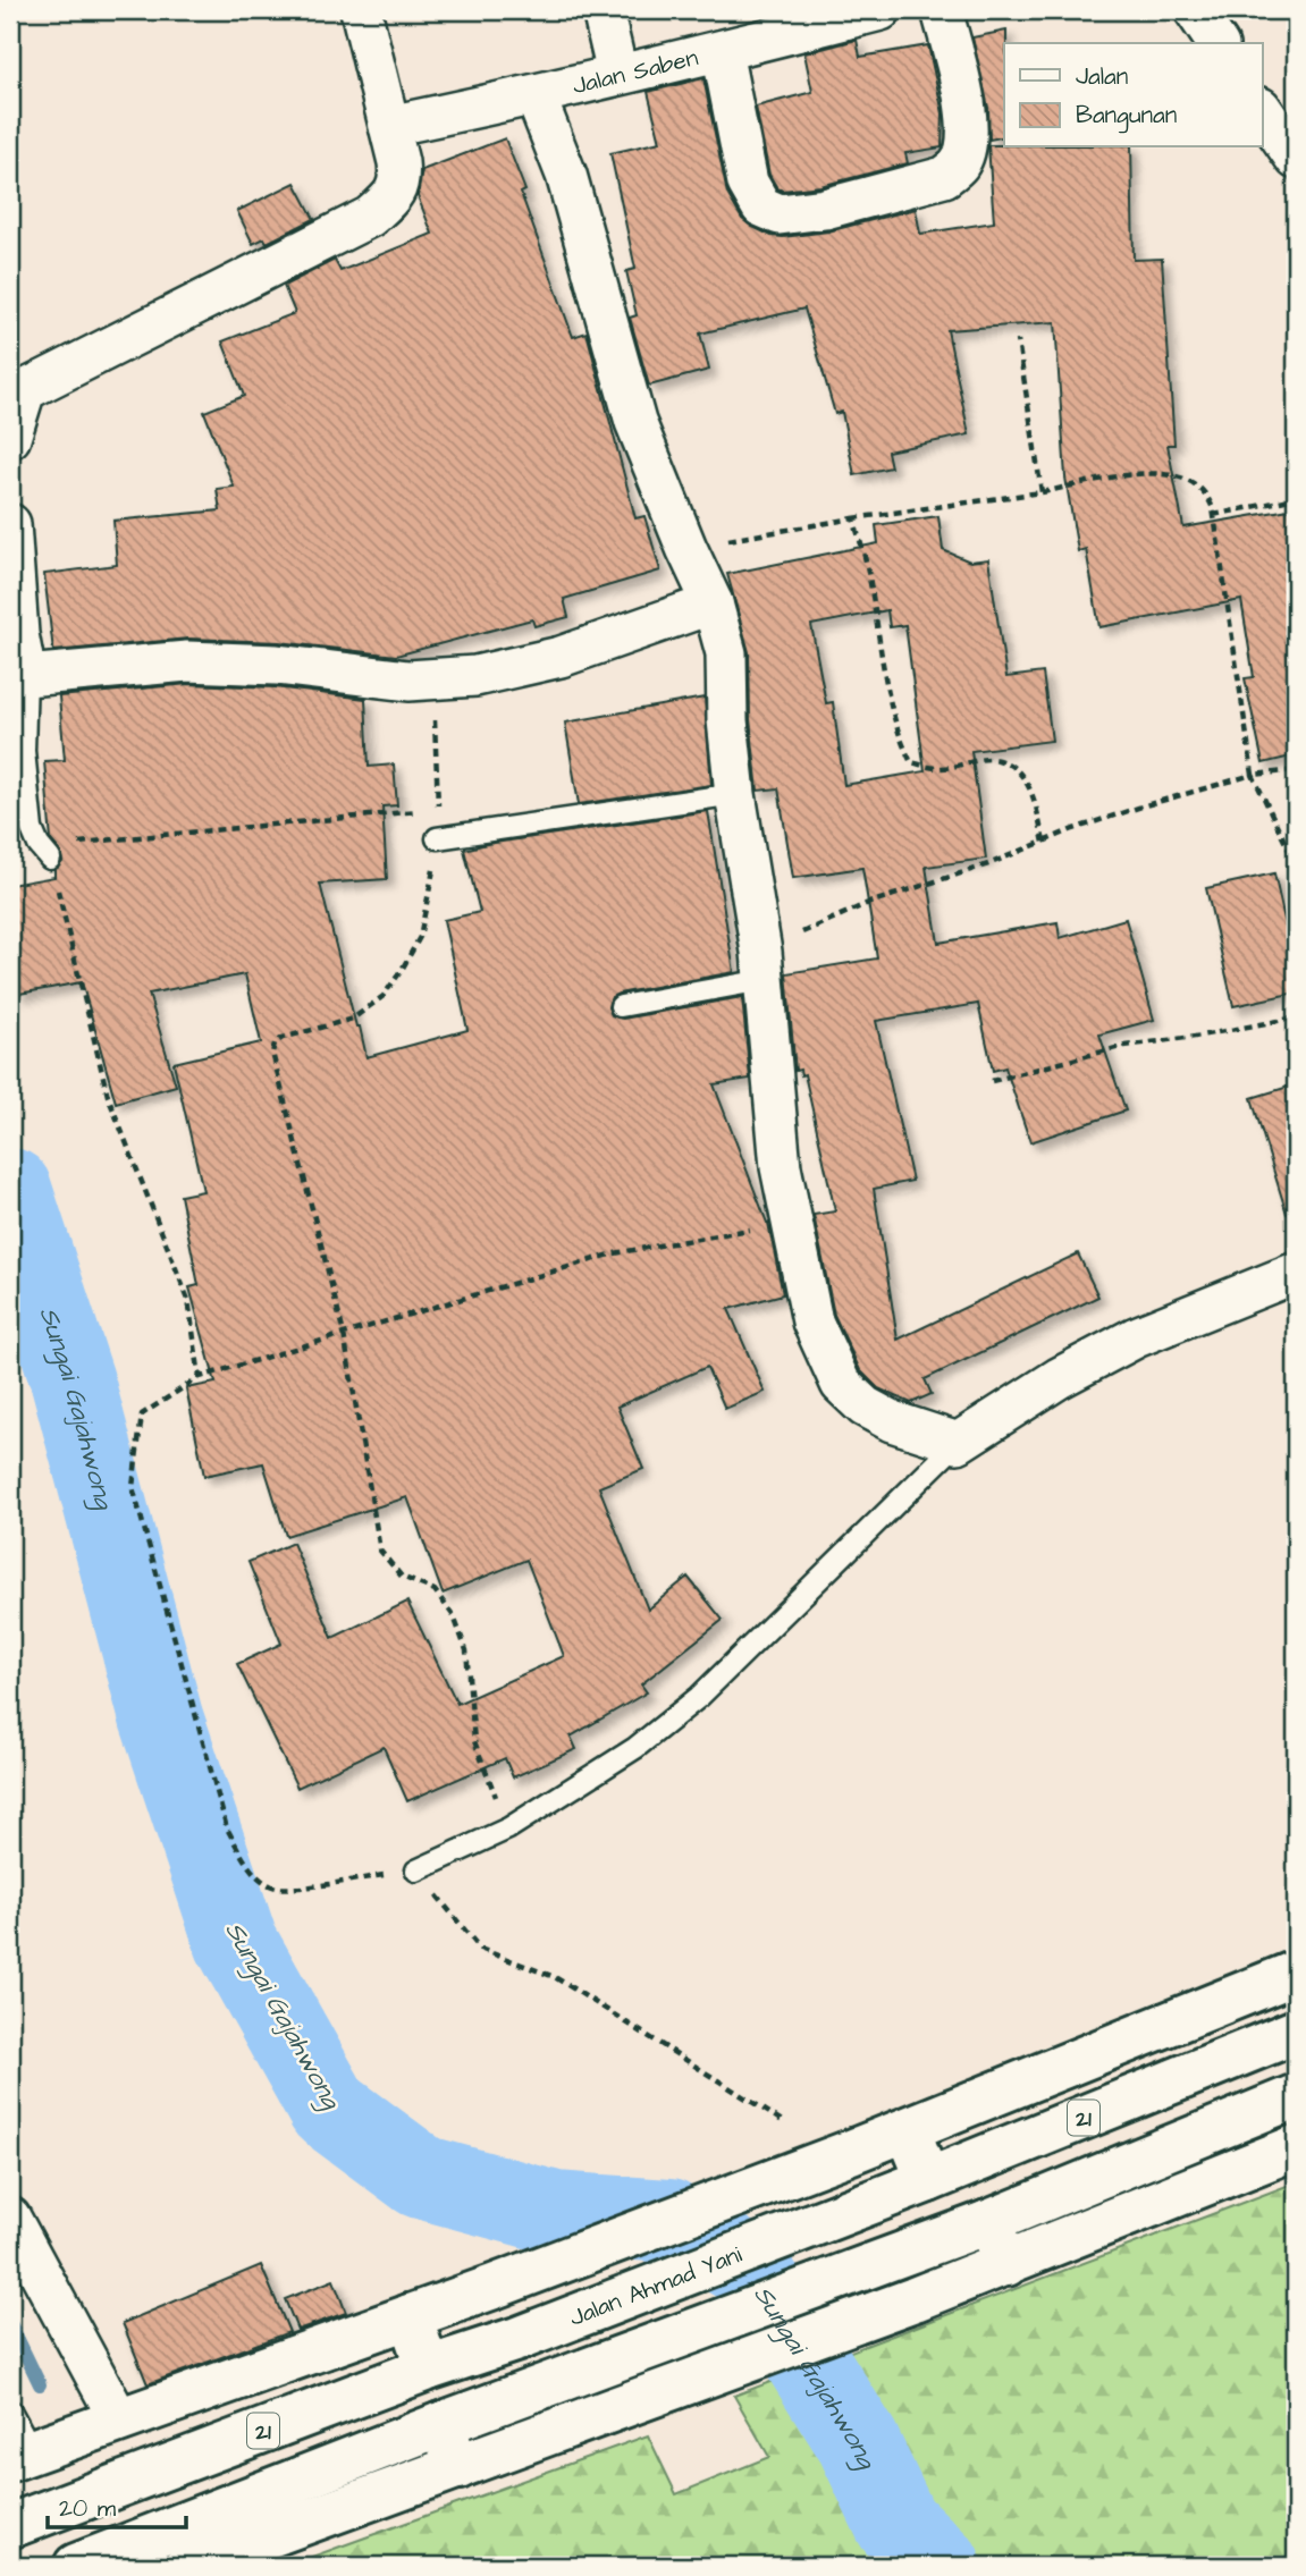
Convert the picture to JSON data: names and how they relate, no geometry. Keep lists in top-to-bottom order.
{
  "streets": {
    "main road": ["21", "Jalan Ahmad Yani"],
    "street": ["Jalan Saben"]
  },
  "water": ["Sungai Gajahwong"],
  "legend": ["Jalan", "Bangunan"],
  "scale_bar": "20 m"
}
